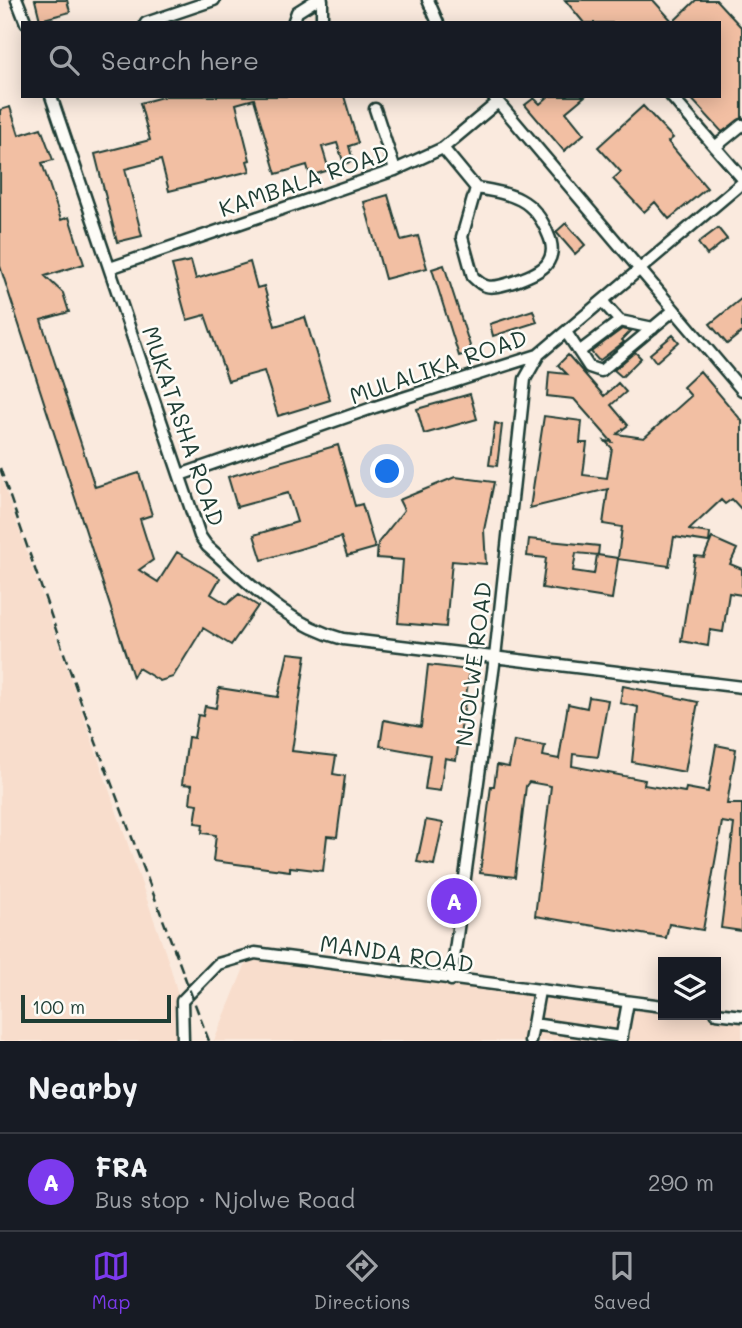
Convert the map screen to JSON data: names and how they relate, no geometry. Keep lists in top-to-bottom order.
{
  "streets": {
    "street": [
      "KAMBALA ROAD",
      "MULALIKA ROAD",
      "MUKATASHA ROAD",
      "NJOLWE ROAD",
      "MANDA ROAD"
    ]
  },
  "crossings": [
    ["KAMBALA ROAD", "MUKATASHA ROAD"],
    ["MULALIKA ROAD", "MUKATASHA ROAD"],
    ["MULALIKA ROAD", "NJOLWE ROAD"],
    ["MUKATASHA ROAD", "NJOLWE ROAD"],
    ["NJOLWE ROAD", "MANDA ROAD"]
  ],
  "scale_bar": "100 m",
  "page": {
    "search": "Search here",
    "pins": "A",
    "scale": "100 m",
    "heading": "Nearby",
    "list": [
      {
        "mark": "A",
        "name": "FRA",
        "note": "Bus stop · Njolwe Road",
        "value": "290 m"
      }
    ],
    "nav": ["Map", "Directions", "Saved"]
  }
}
